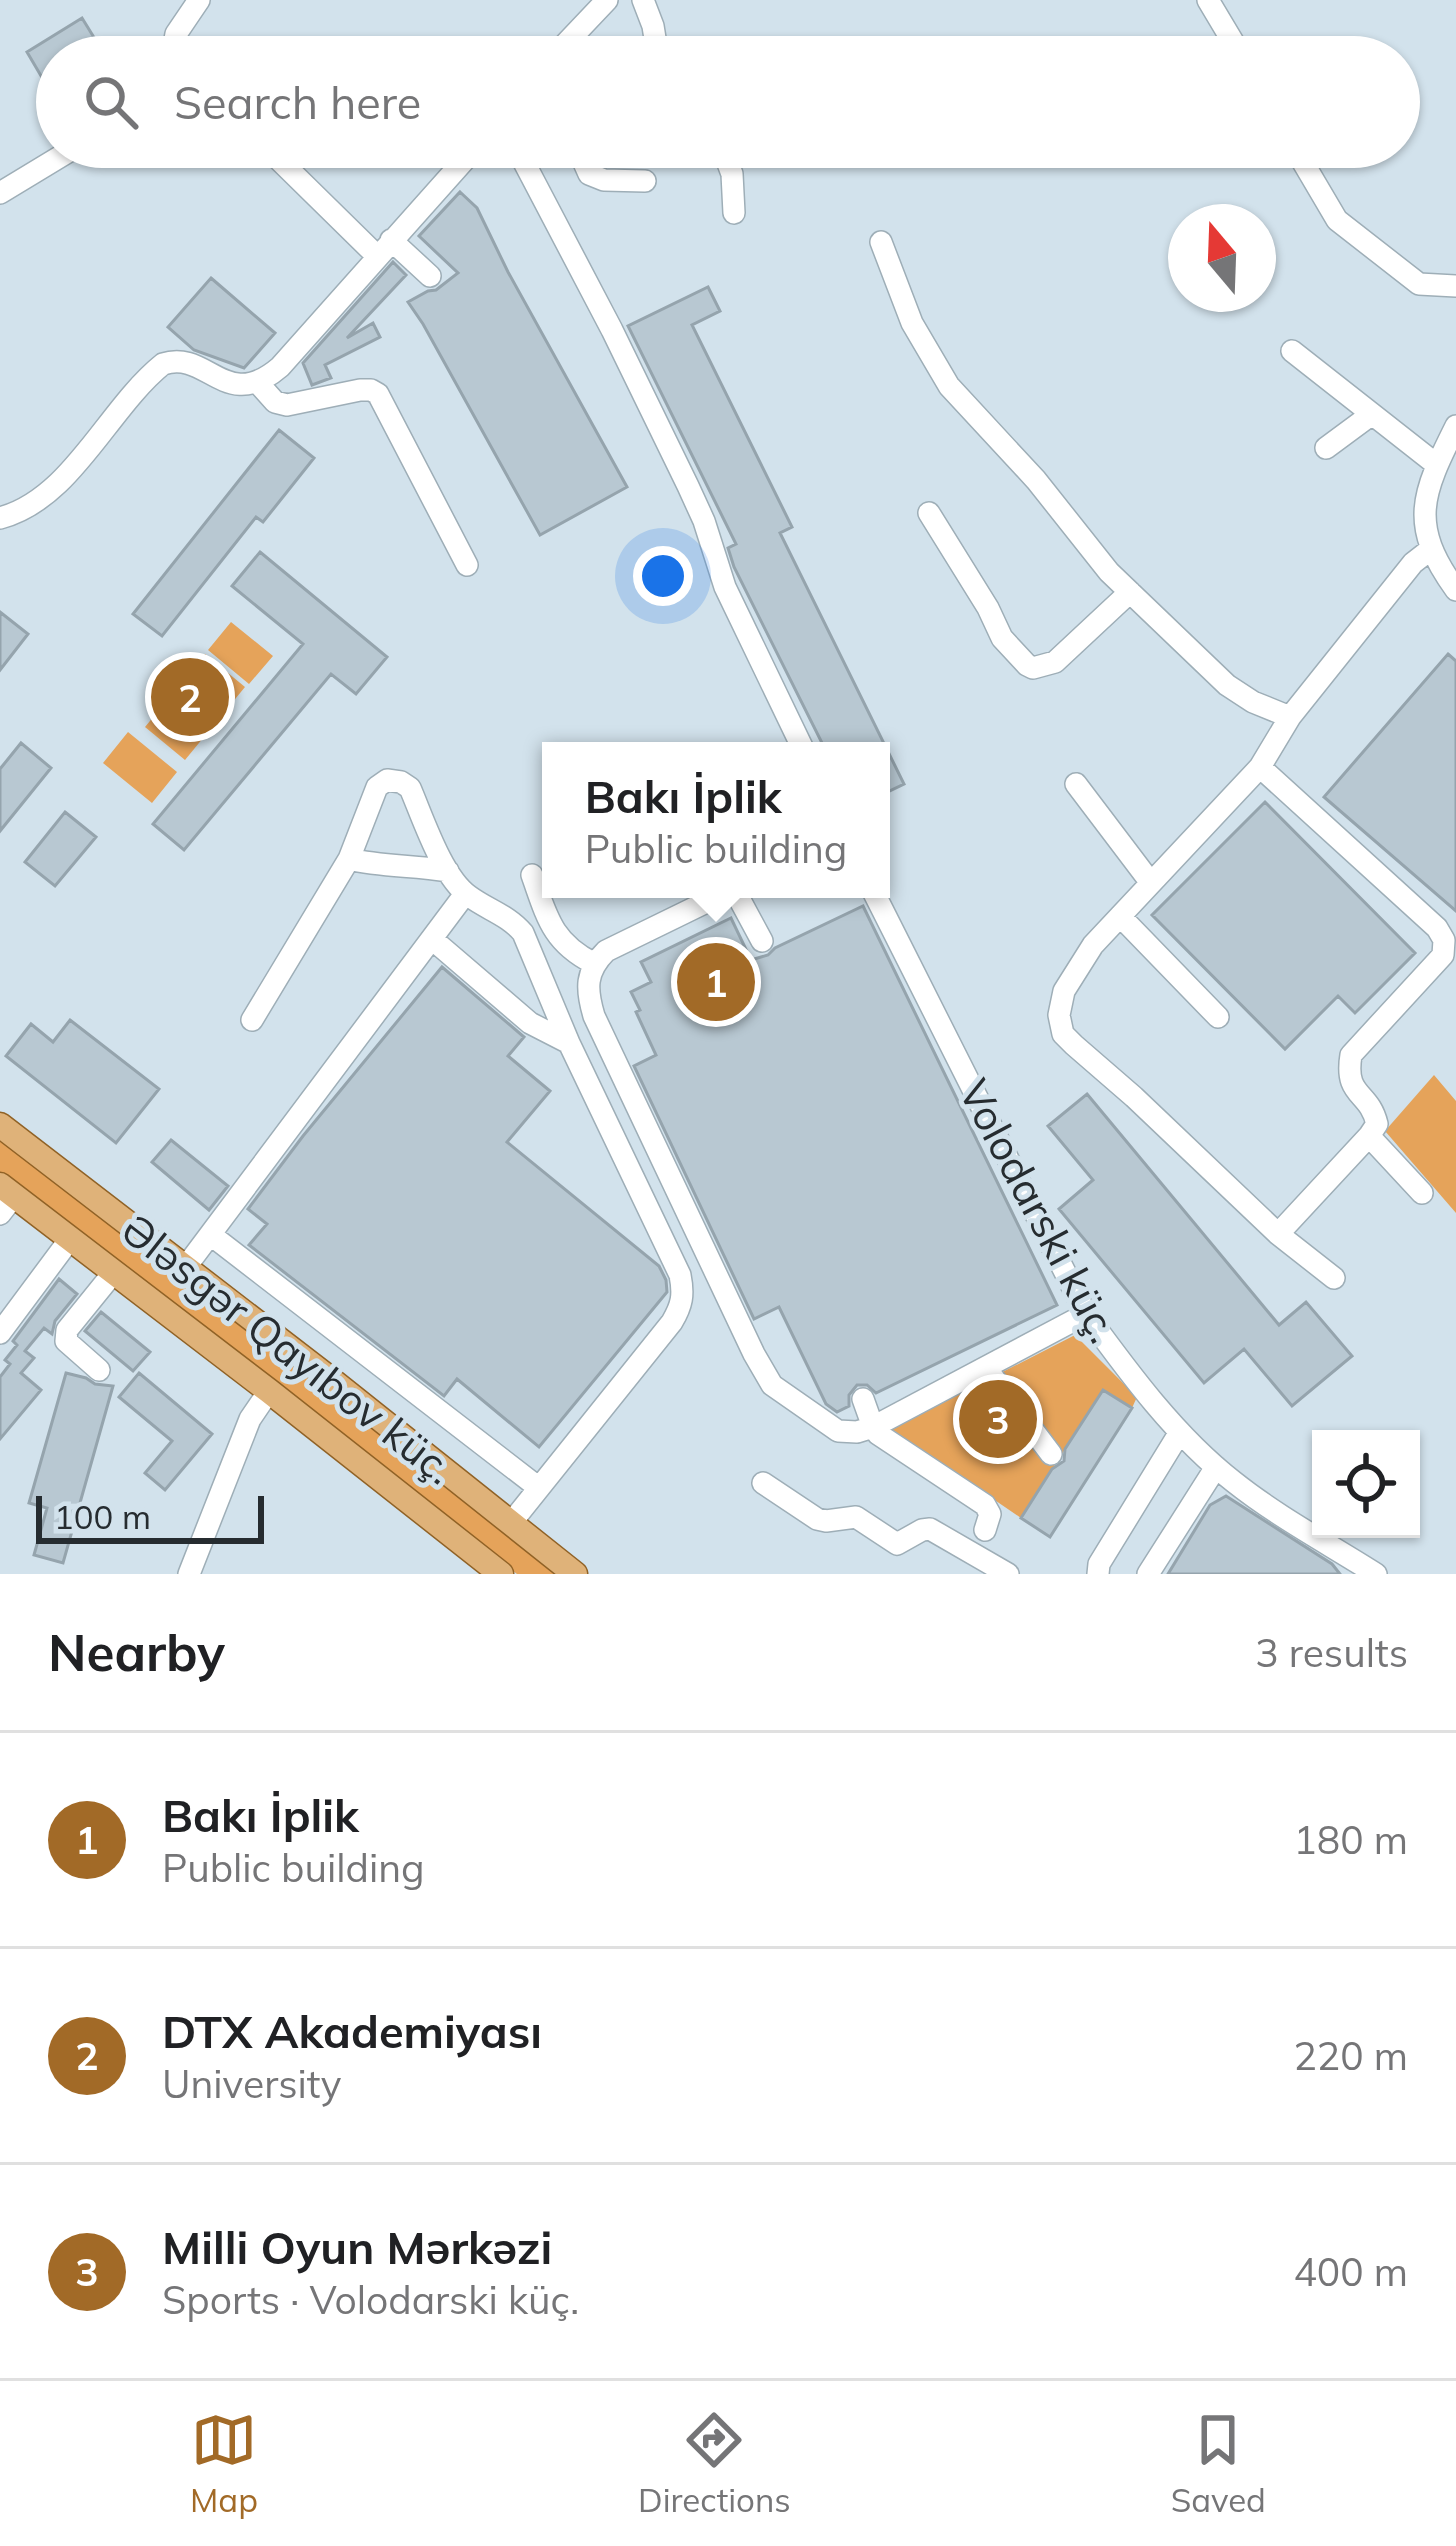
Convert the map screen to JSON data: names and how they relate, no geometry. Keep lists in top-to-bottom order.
{
  "streets": {
    "main road": ["Ələsgər Qayıbov küç."],
    "street": ["Volodarski küç."]
  },
  "scale_bar": "100 m",
  "north": "top",
  "page": {
    "search": "Search here",
    "pins": ["2", "1", "3"],
    "popup": ["Bakı İplik", "Public building"],
    "scale": "100 m",
    "heading": ["Nearby", "3 results"],
    "list": [
      {
        "mark": "1",
        "name": "Bakı İplik",
        "note": "Public building",
        "value": "180 m"
      },
      {
        "mark": "2",
        "name": "DTX Akademiyası",
        "note": "University",
        "value": "220 m"
      },
      {
        "mark": "3",
        "name": "Milli Oyun Mərkəzi",
        "note": "Sports · Volodarski küç.",
        "value": "400 m"
      }
    ],
    "nav": ["Map", "Directions", "Saved"]
  }
}
